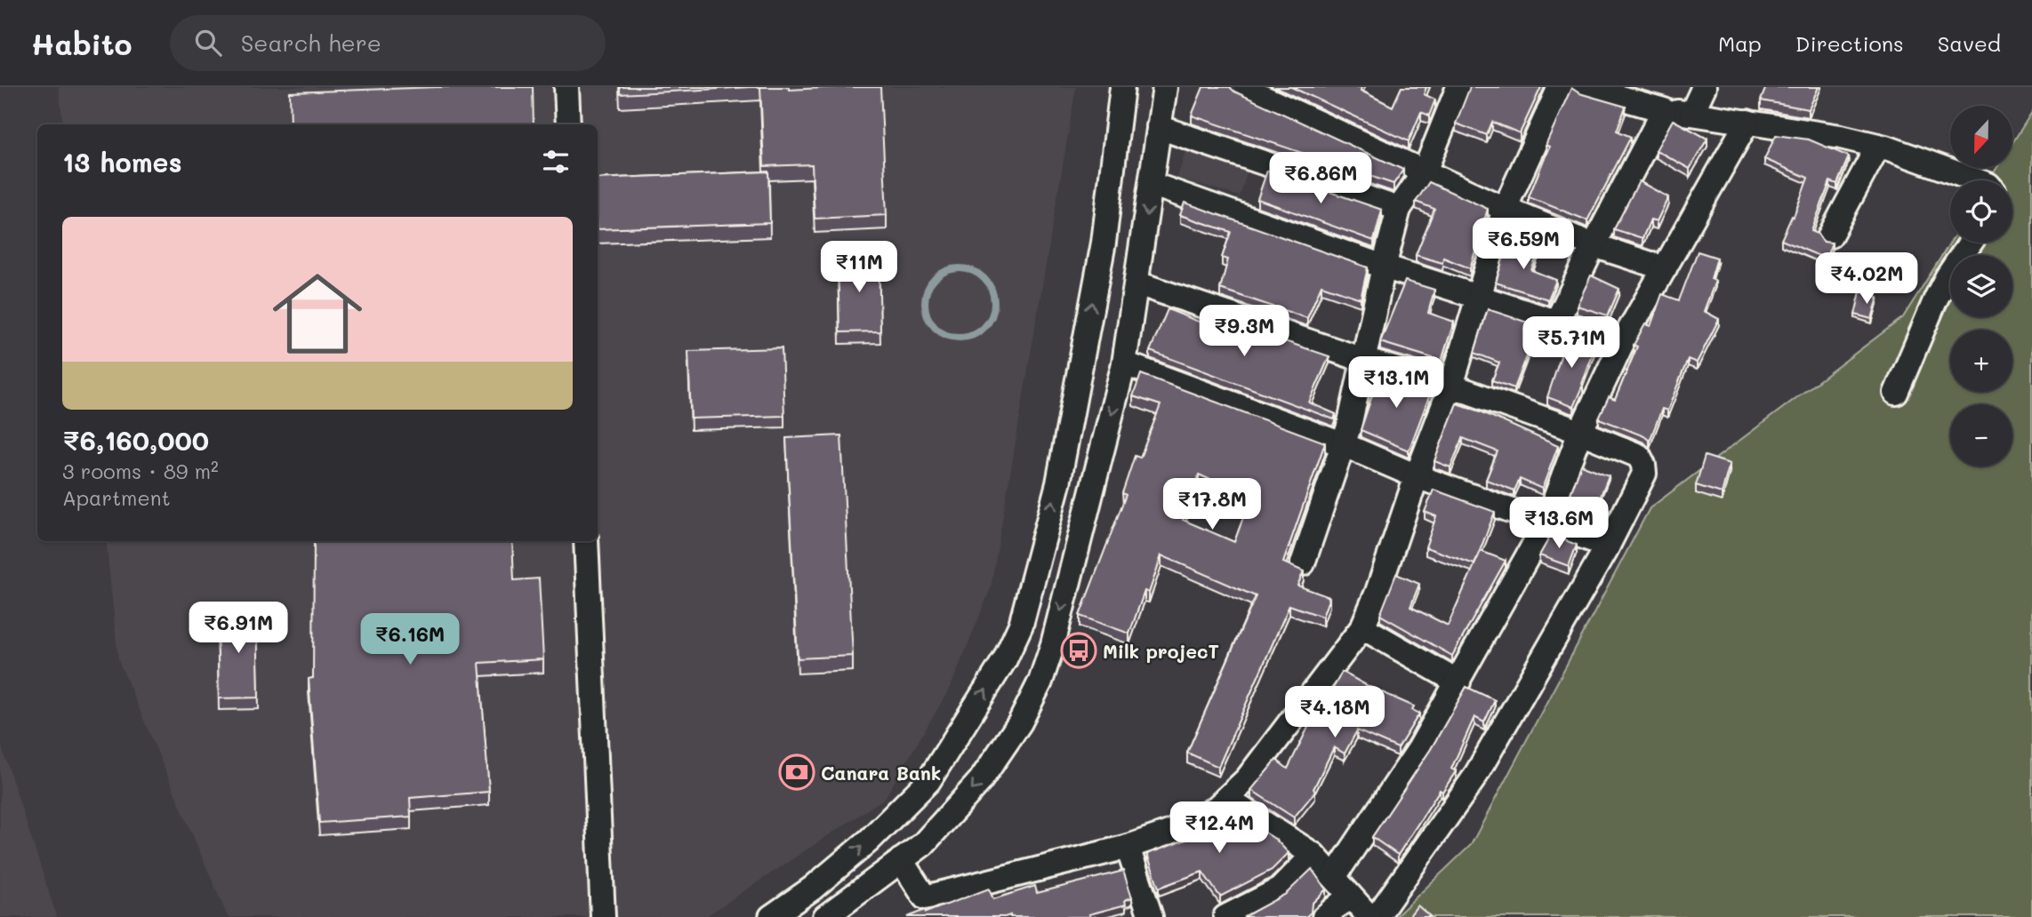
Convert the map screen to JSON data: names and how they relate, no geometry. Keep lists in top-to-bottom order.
{
  "places": {
    "bus stop": ["Milk projecT"],
    "bank": ["Canara Bank"]
  },
  "north": "bottom",
  "page": {
    "header": "Habito",
    "search": "Search here",
    "nav": ["Map", "Directions", "Saved"],
    "map_buttons": ["+", "−"],
    "heading": "13 homes",
    "price": [
      "₹6.86M",
      "₹6.59M",
      "₹11M",
      "₹4.02M",
      "₹9.3M",
      "₹5.71M",
      "₹13.1M",
      "₹17.8M",
      "₹13.6M",
      "₹6.91M",
      "₹6.16M",
      "₹4.18M",
      "₹12.4M"
    ],
    "list": [
      {
        "name": "₹6,160,000",
        "note": "3 rooms · 89 m² · Apartment"
      }
    ]
  }
}
